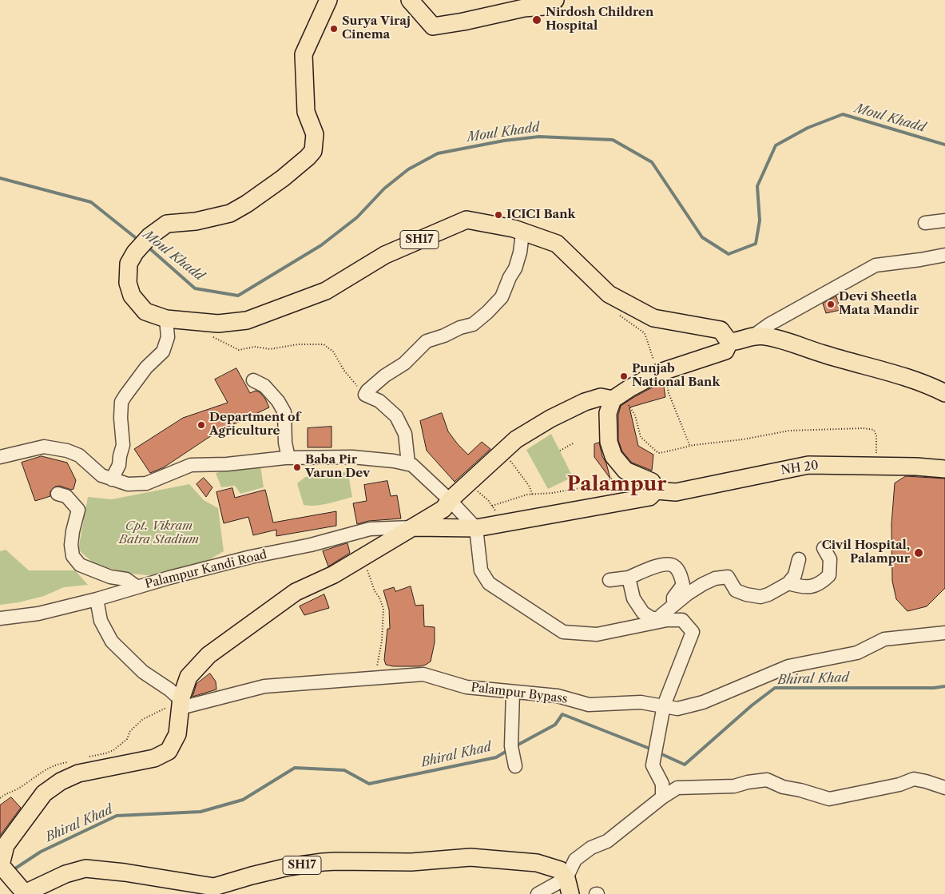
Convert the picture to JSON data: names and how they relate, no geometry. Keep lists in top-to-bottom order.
{
  "streets": {
    "main road": ["SH17", "NH 20"],
    "street": ["Palampur Kandi Road", "Palampur Bypass"]
  },
  "crossings": [
    ["SH17", "Palampur Kandi Road"],
    ["SH17", "Palampur Bypass"]
  ],
  "districts": ["Palampur"],
  "water": ["Moul Khadd", "Bhiral Khad"],
  "parks": ["Cpt. Vikram Batra Stadium"],
  "places": [
    "Nirdosh Children Hospital",
    "Surya Viraj Cinema",
    "ICICI Bank",
    "Devi Sheetla Mata Mandir",
    "Punjab National Bank",
    "Department of Agriculture",
    "Baba Pir Varun Dev",
    "Civil Hospital, Palampur"
  ]
}
